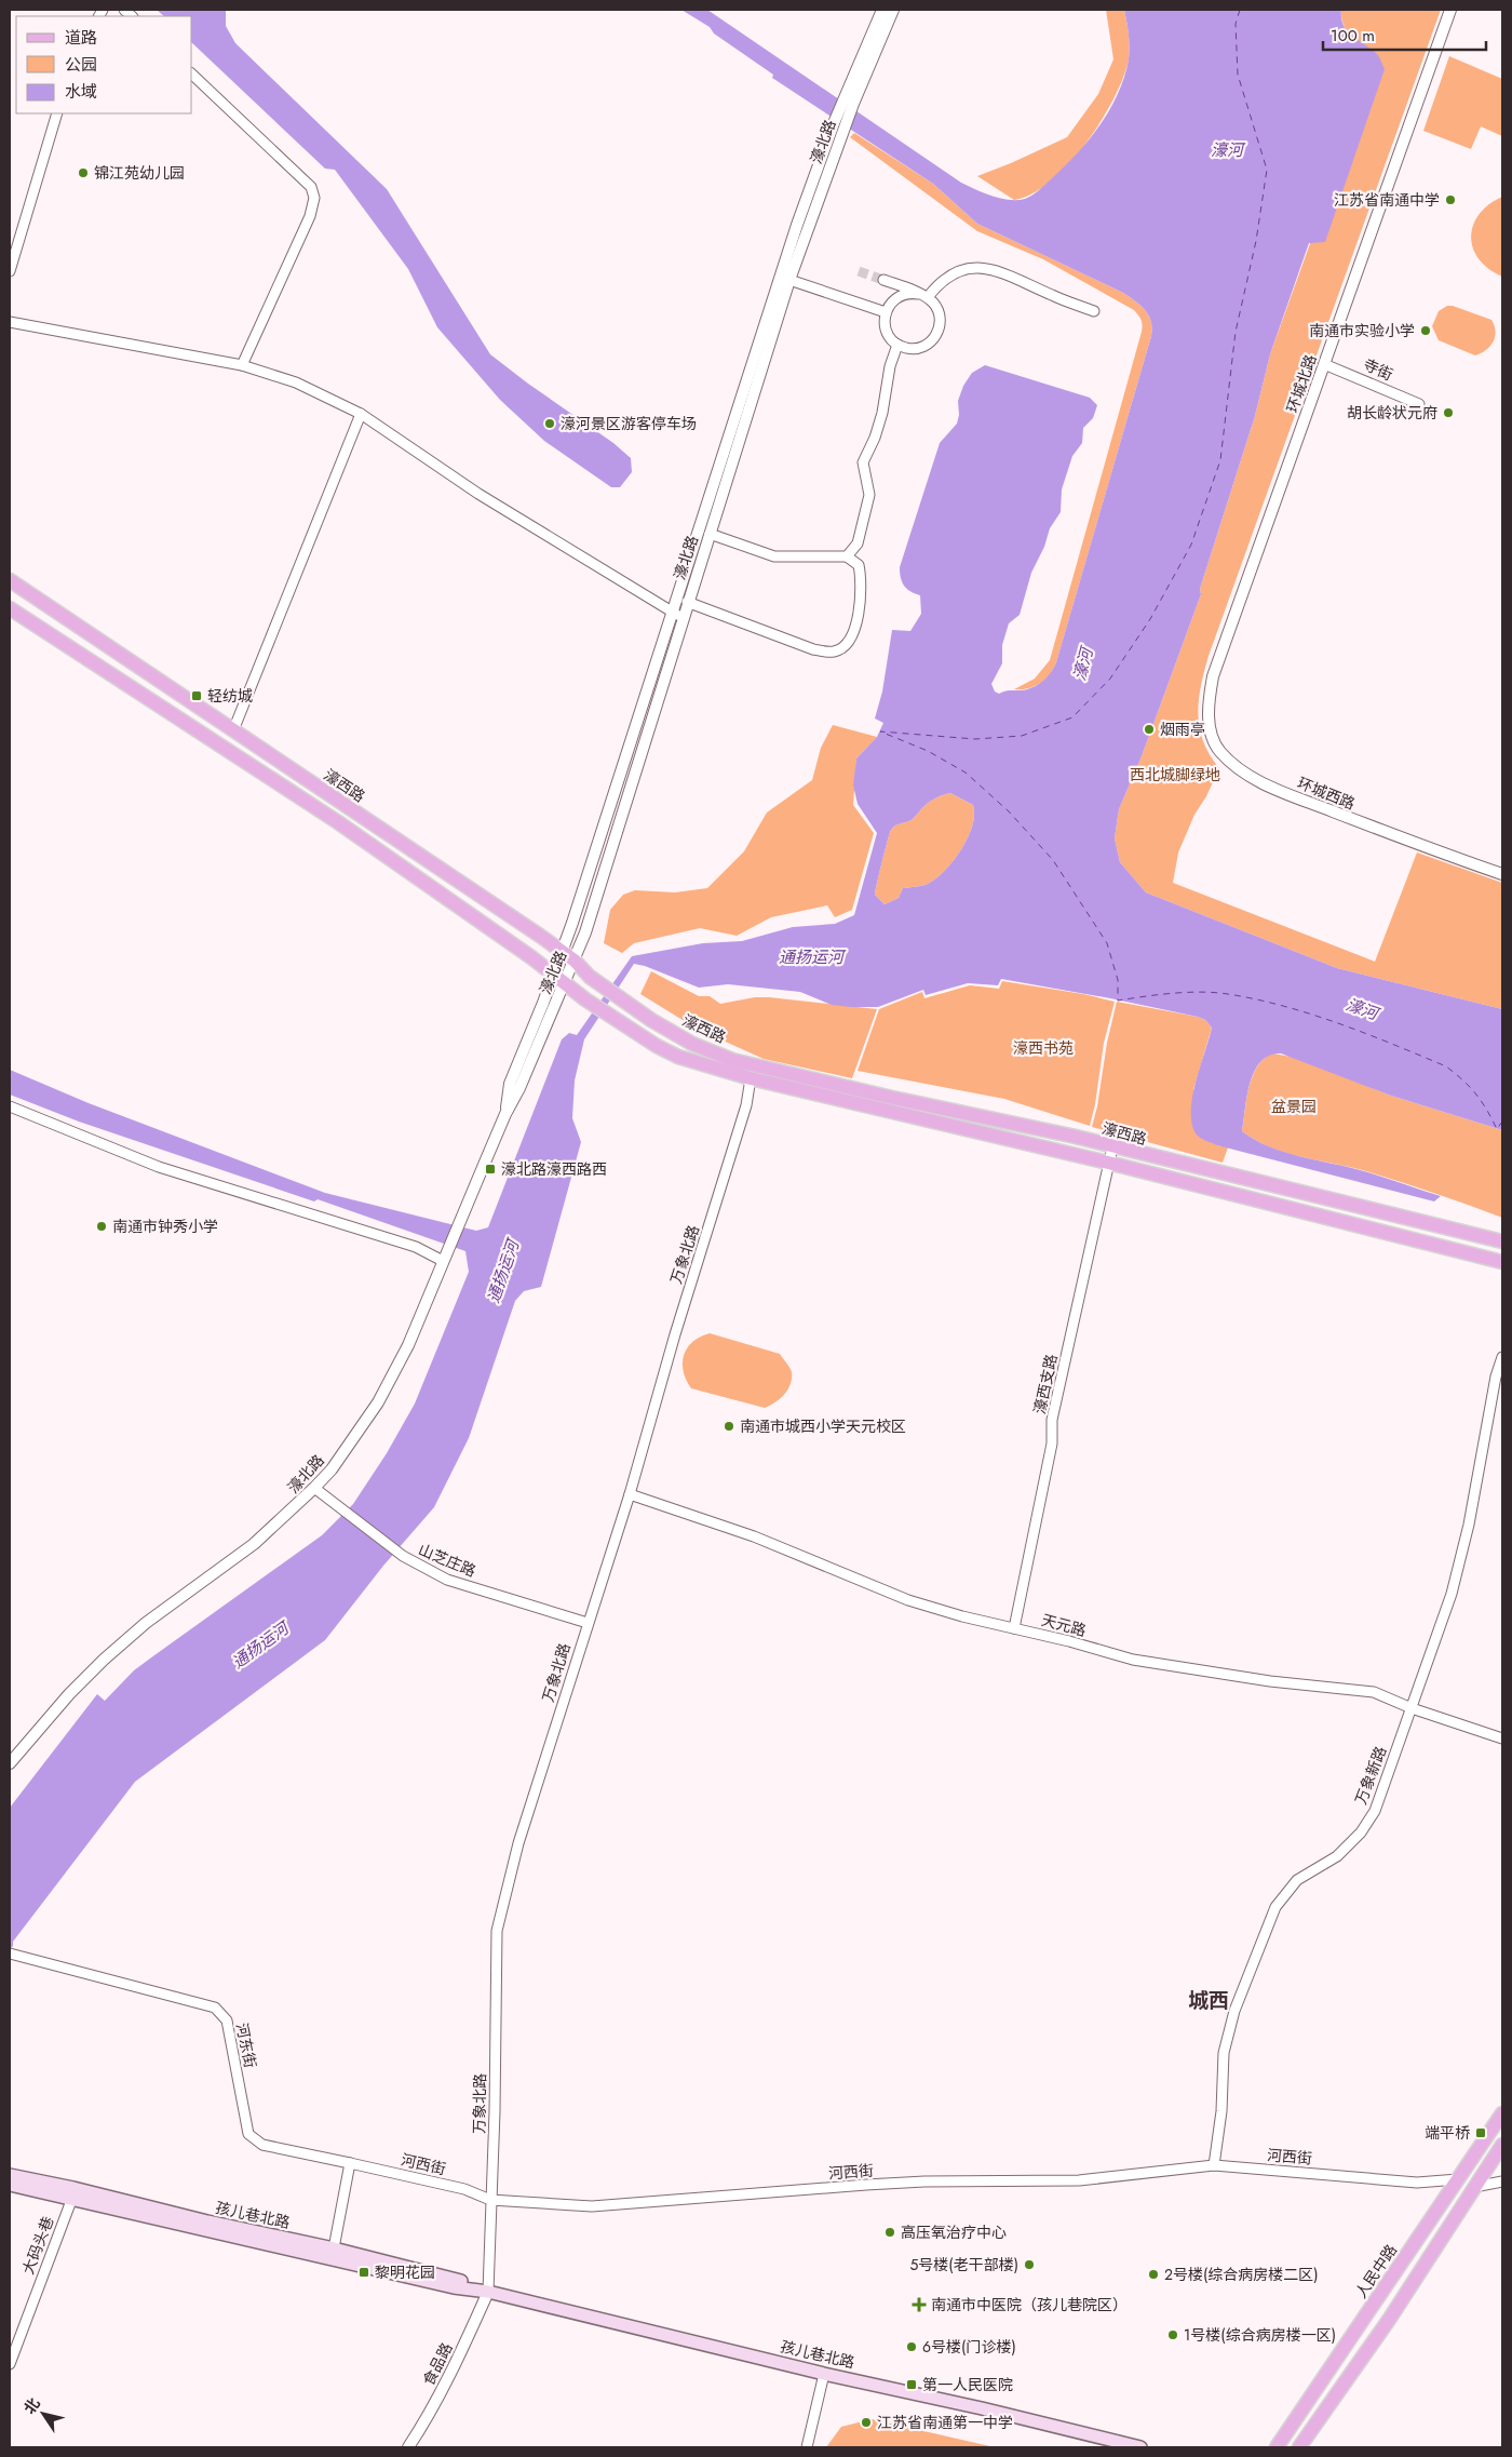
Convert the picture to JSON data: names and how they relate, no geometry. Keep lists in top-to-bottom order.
{
  "streets": {
    "main road": ["濠西路", "孩儿巷北路", "人民中路"],
    "street": [
      "濠北路",
      "寺街",
      "环城北路",
      "环城西路",
      "万象北路",
      "濠西支路",
      "山芝庄路",
      "天元路",
      "万象新路",
      "河东街",
      "河西街",
      "大码头巷",
      "食品路"
    ]
  },
  "crossings": [
    ["濠北路", "濠西路"],
    ["濠北路", "山芝庄路"],
    ["寺街", "环城北路"],
    ["环城北路", "环城西路"],
    ["濠西路", "濠西支路"],
    ["万象北路", "山芝庄路"],
    ["万象北路", "天元路"],
    ["万象北路", "河西街"],
    ["万象北路", "孩儿巷北路"],
    ["万象北路", "食品路"],
    ["濠西支路", "天元路"],
    ["天元路", "万象新路"],
    ["万象新路", "河西街"],
    ["河东街", "河西街"],
    ["河西街", "人民中路"],
    ["孩儿巷北路", "大码头巷"],
    ["孩儿巷北路", "食品路"]
  ],
  "districts": ["城西"],
  "water": ["濠河", "通扬运河"],
  "parks": ["西北城脚绿地", "濠西书苑", "盆景园"],
  "places": {
    "other": [
      "锦江苑幼儿园",
      "江苏省南通中学",
      "南通市实验小学",
      "胡长龄状元府",
      "濠河景区游客停车场",
      "烟雨亭",
      "南通市钟秀小学",
      "南通市城西小学天元校区",
      "高压氧治疗中心",
      "5号楼(老干部楼)",
      "2号楼(综合病房楼二区)",
      "1号楼(综合病房楼一区)",
      "6号楼(门诊楼)",
      "江苏省南通第一中学"
    ],
    "transit": [
      "轻纺城",
      "濠北路濠西路西",
      "端平桥",
      "黎明花园",
      "第一人民医院"
    ],
    "health": ["南通市中医院（孩儿巷院区）"]
  },
  "legend": ["道路", "公园", "水域"],
  "scale_bar": "100 m",
  "north": "top left"
}
